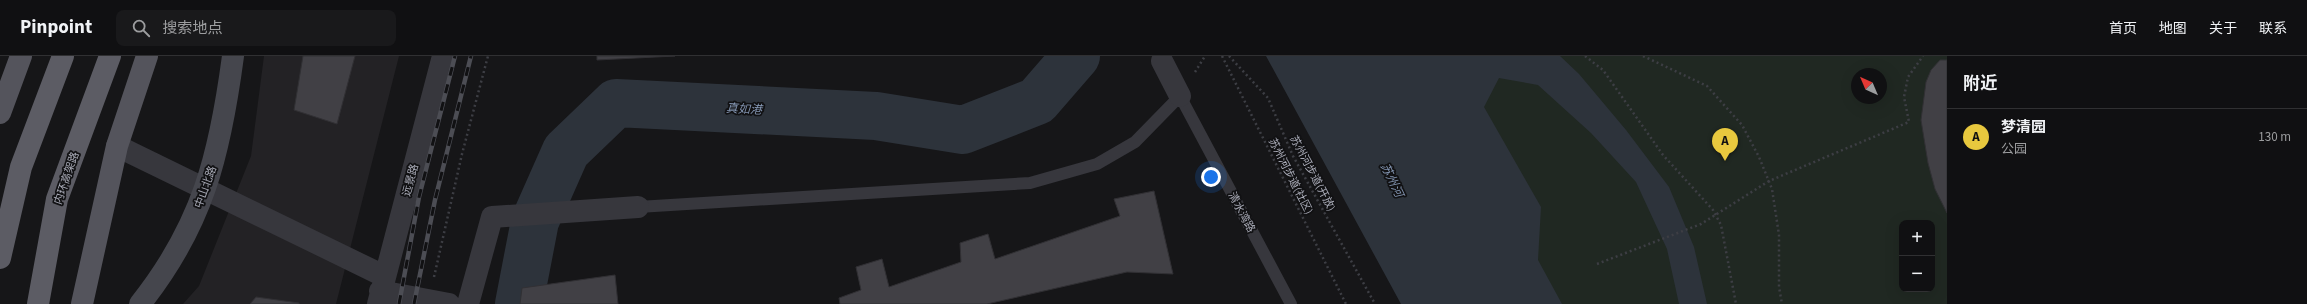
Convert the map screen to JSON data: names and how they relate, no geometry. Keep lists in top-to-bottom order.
{
  "streets": {
    "highway": ["内环高架路"],
    "main road": ["中山北路"],
    "street": ["远景路", "清水湾路"],
    "path": ["苏州河步道(开放)", "苏州河步道(社区)"]
  },
  "water": ["真如港", "苏州河"],
  "north": "top left",
  "page": {
    "header": "Pinpoint",
    "search": "搜索地点",
    "nav": [
      "首页",
      "地图",
      "关于",
      "联系"
    ],
    "heading": "附近",
    "list": [
      {
        "mark": "A",
        "name": "梦清园",
        "note": "公园",
        "value": "130 m"
      }
    ],
    "pins": "A",
    "map_buttons": ["+", "−"]
  }
}
